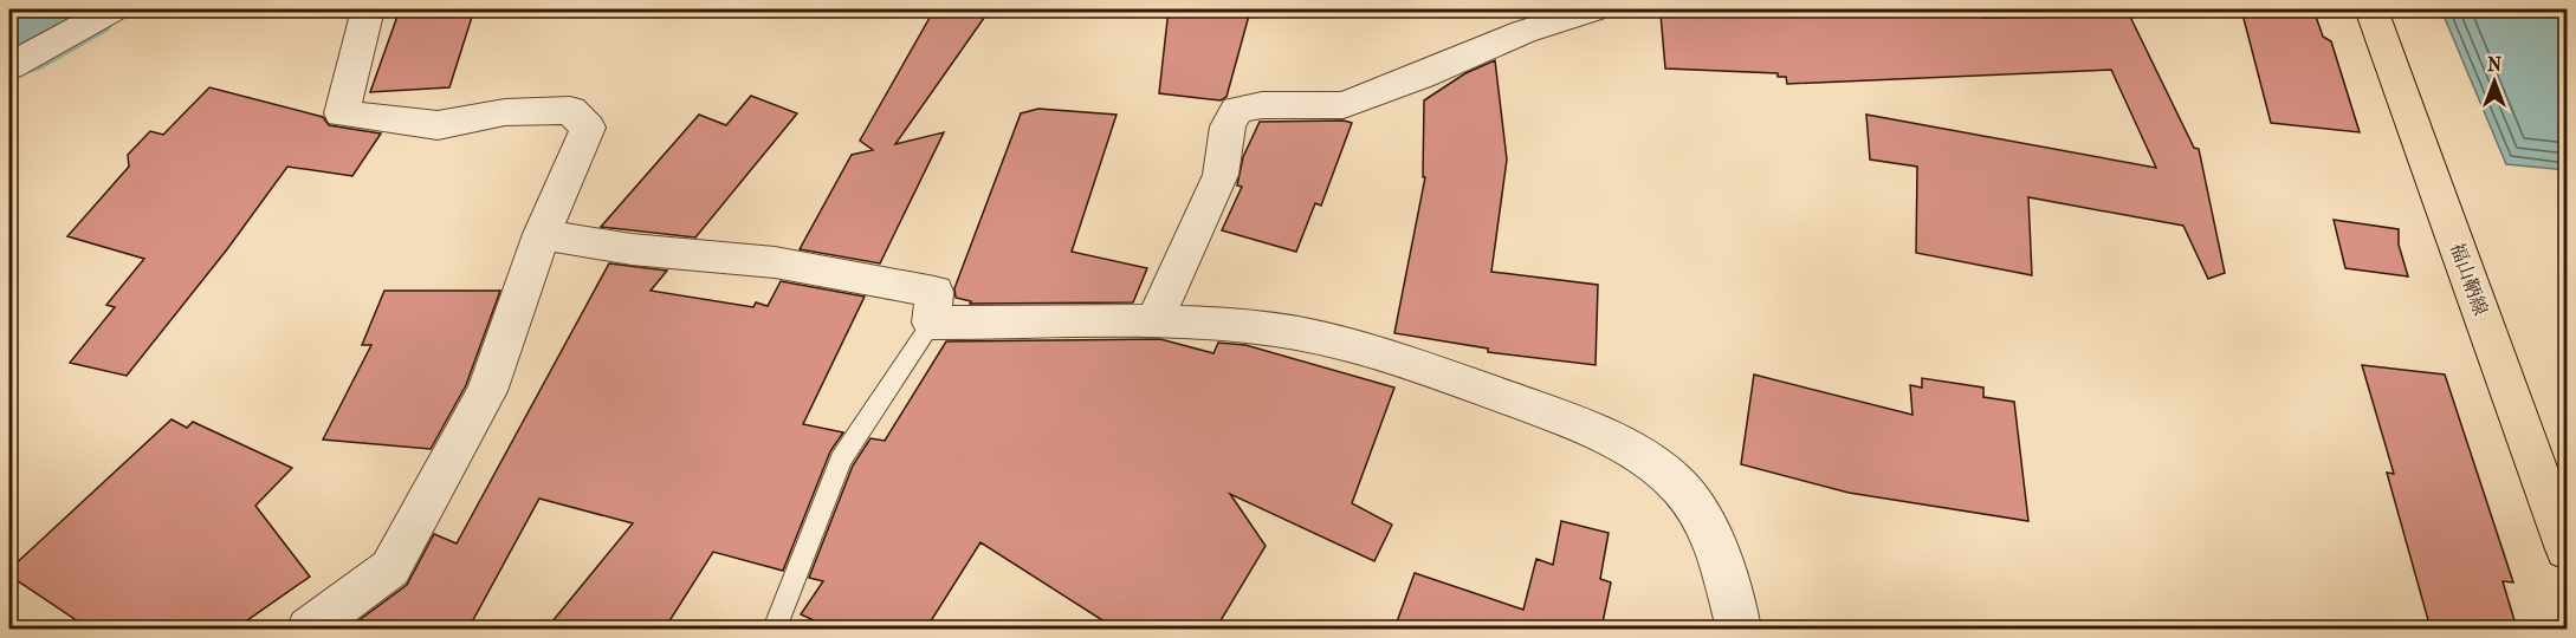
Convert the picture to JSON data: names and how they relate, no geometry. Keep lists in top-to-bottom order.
{
  "streets": {
    "main road": ["福山鞆線"]
  },
  "north": "top"
}
